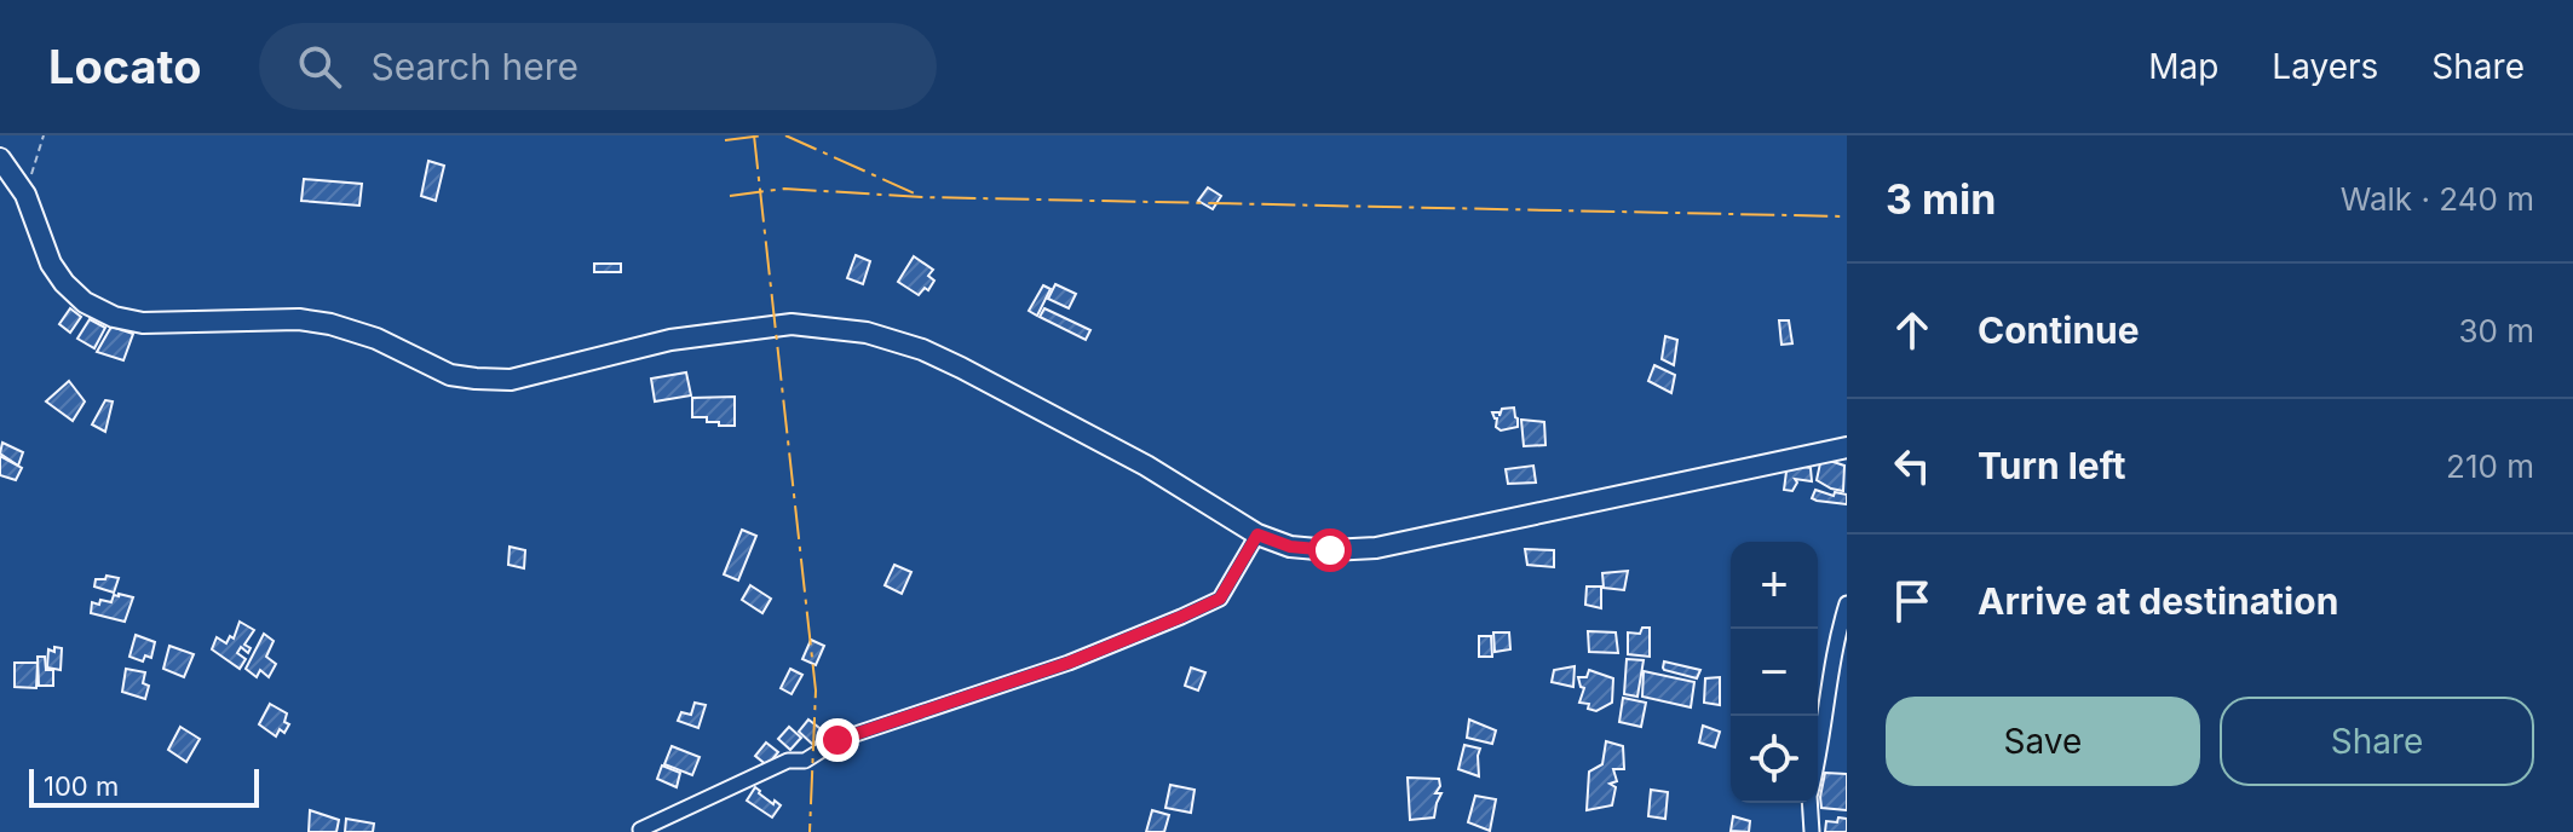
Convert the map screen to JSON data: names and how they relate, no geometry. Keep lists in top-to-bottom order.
{
  "scale_bar": "100 m",
  "page": {
    "header": "Locato",
    "search": "Search here",
    "nav": ["Map", "Layers", "Share"],
    "heading": ["3 min", "Walk · 240 m"],
    "list": [
      ["Continue", "30 m"],
      ["Turn left", "210 m"],
      "Arrive at destination"
    ],
    "map_buttons": ["+", "−"],
    "buttons": ["Save", "Share"],
    "scale": "100 m"
  }
}
